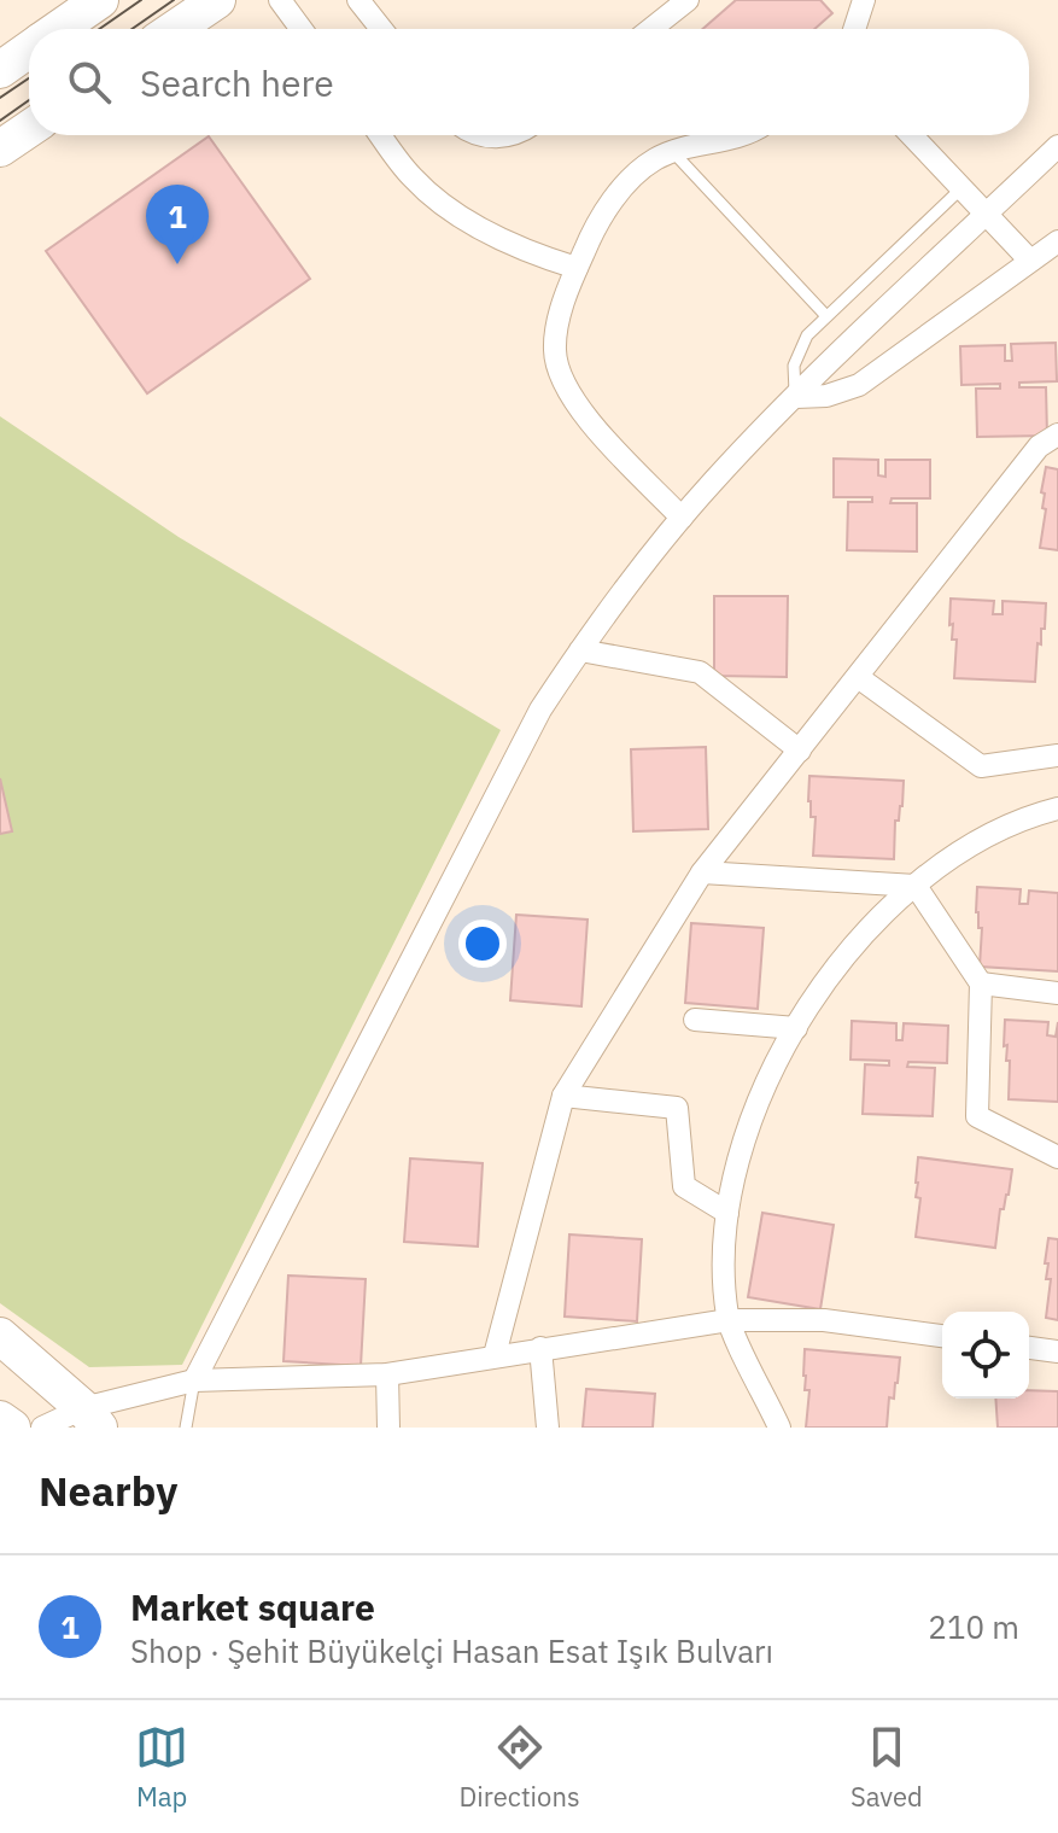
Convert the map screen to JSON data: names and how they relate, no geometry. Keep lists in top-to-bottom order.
{
  "page": {
    "search": "Search here",
    "pins": "1",
    "heading": "Nearby",
    "list": [
      {
        "mark": "1",
        "name": "Market square",
        "note": "Shop · Şehit Büyükelçi Hasan Esat Işık Bulvarı",
        "value": "210 m"
      }
    ],
    "nav": ["Map", "Directions", "Saved"]
  }
}
